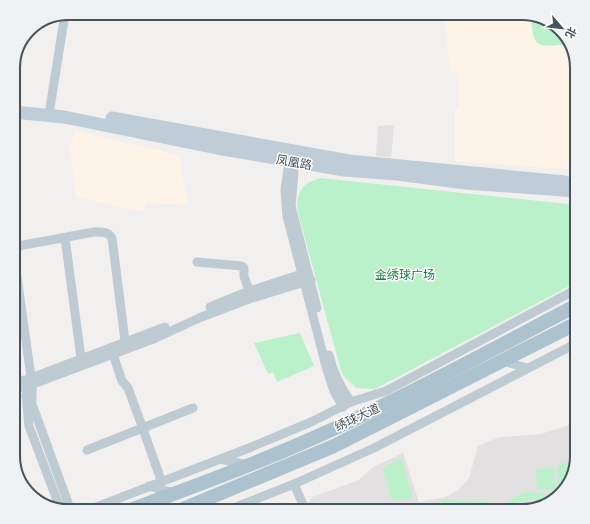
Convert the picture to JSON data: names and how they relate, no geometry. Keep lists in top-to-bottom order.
{
  "streets": {
    "main road": ["凤凰路", "绣球大道"]
  },
  "parks": ["金绣球广场"],
  "north": "bottom right"
}
